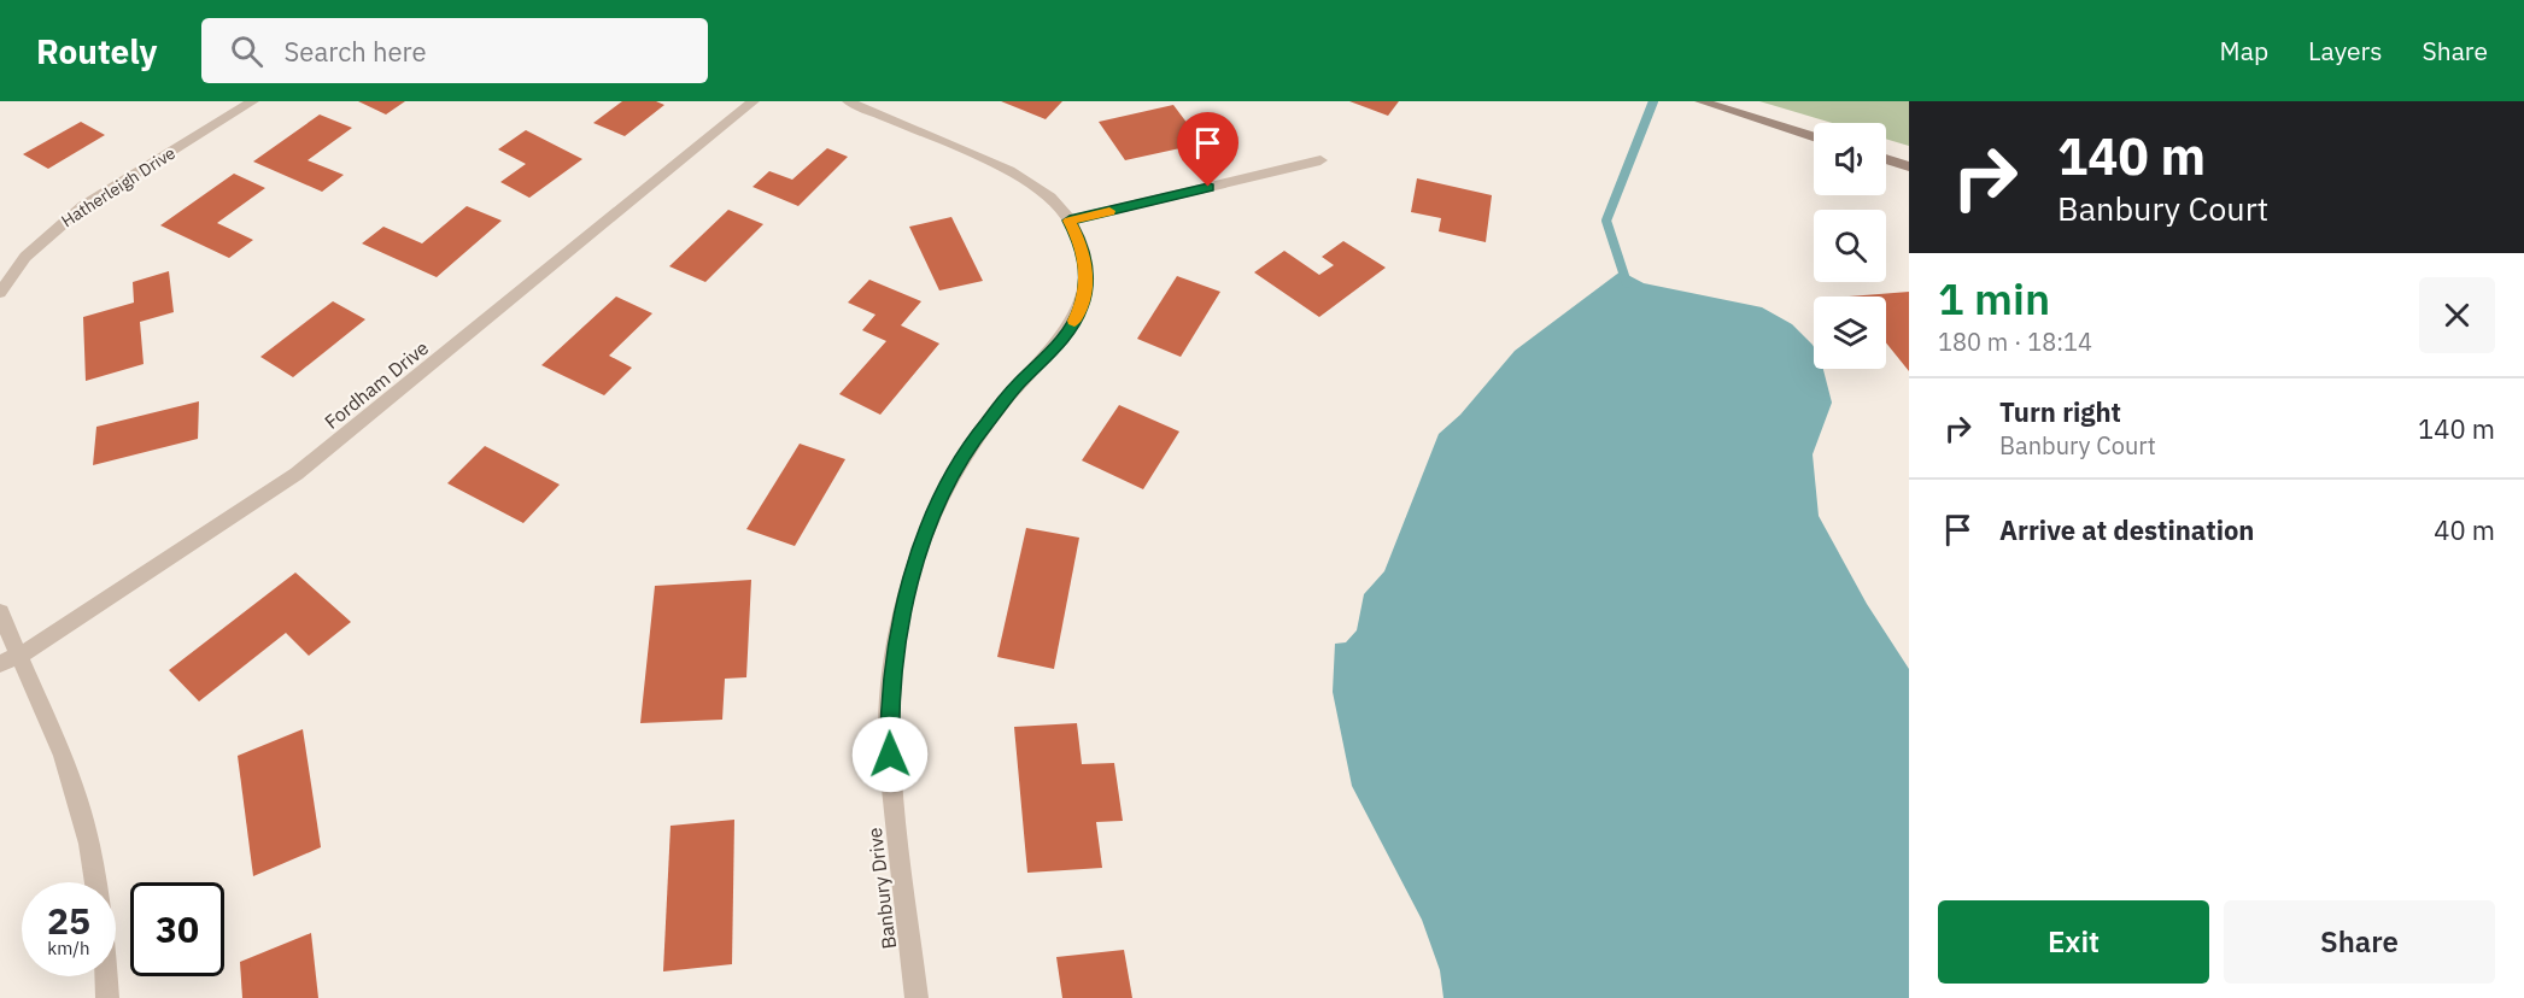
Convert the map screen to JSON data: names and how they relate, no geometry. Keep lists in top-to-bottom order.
{
  "streets": {
    "street": ["Hatherleigh Drive", "Fordham Drive", "Banbury Drive"]
  },
  "page": {
    "header": "Routely",
    "search": "Search here",
    "nav": ["Map", "Layers", "Share"],
    "turn": ["140 m", "Banbury Court"],
    "heading": ["1 min", "180 m · 18:14"],
    "list": [
      {
        "name": "Turn right",
        "note": "Banbury Court",
        "value": "140 m"
      },
      {
        "name": "Arrive at destination",
        "value": "40 m"
      }
    ],
    "speed": "25 km/h",
    "limit": "30",
    "buttons": ["Exit", "Share"]
  }
}
